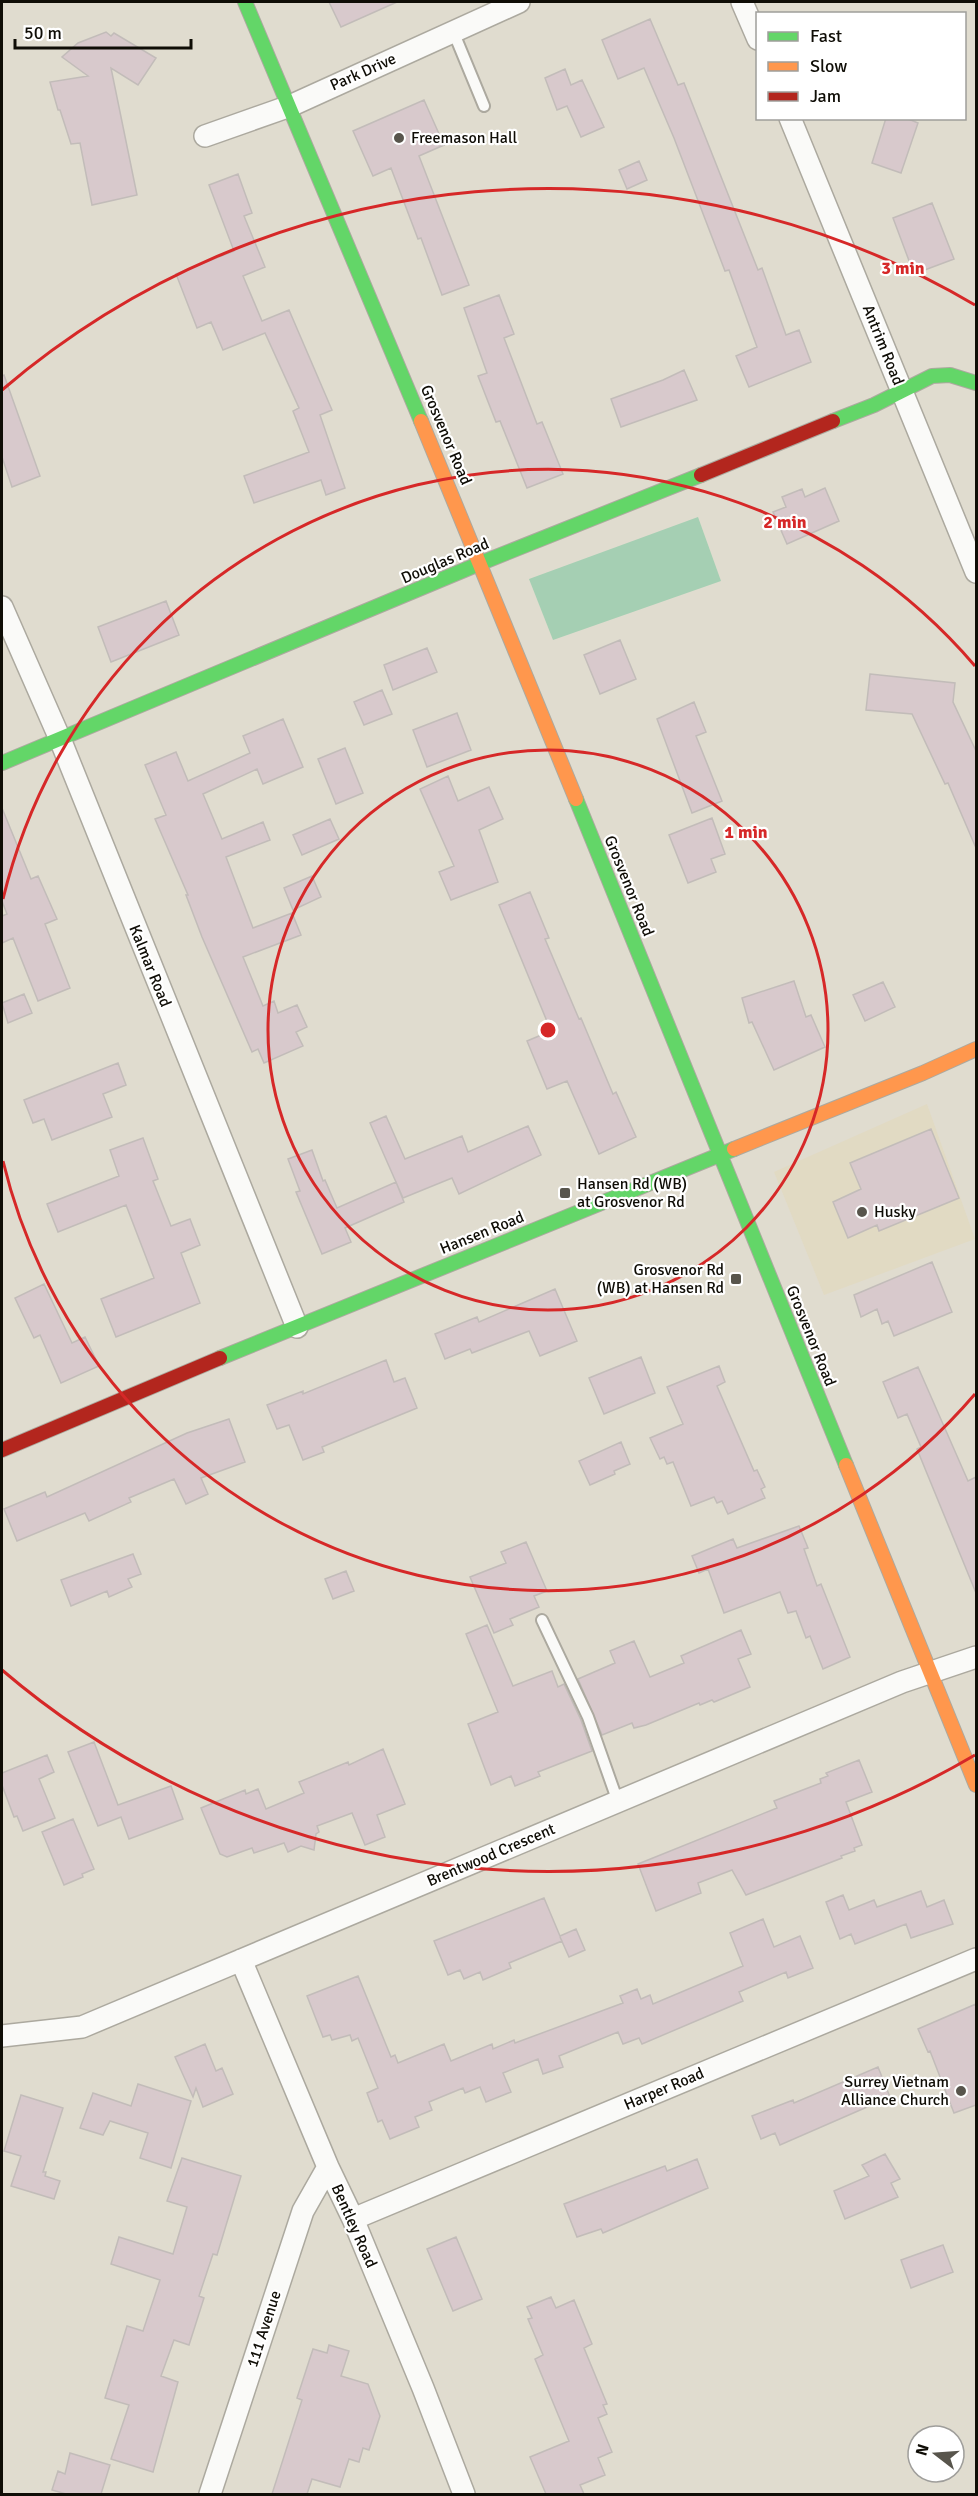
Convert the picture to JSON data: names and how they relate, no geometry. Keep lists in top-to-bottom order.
{
  "streets": {
    "street": [
      "Park Drive",
      "Antrim Road",
      "Grosvenor Road",
      "Douglas Road",
      "Kalmar Road",
      "Hansen Road",
      "Brentwood Crescent",
      "Harper Road",
      "Bentley Road",
      "111 Avenue"
    ]
  },
  "crossings": [
    ["Park Drive", "Grosvenor Road"],
    ["Antrim Road", "Douglas Road"],
    ["Grosvenor Road", "Douglas Road"],
    ["Grosvenor Road", "Hansen Road"],
    ["Grosvenor Road", "Brentwood Crescent"],
    ["Douglas Road", "Kalmar Road"],
    ["Kalmar Road", "Hansen Road"],
    ["Brentwood Crescent", "Bentley Road"],
    ["Harper Road", "Bentley Road"],
    ["Bentley Road", "111 Avenue"]
  ],
  "places": {
    "other": ["Freemason Hall", "Husky", "Surrey Vietnam Alliance Church"],
    "transit": ["Hansen Rd (WB) at Grosvenor Rd", "Grosvenor Rd (WB) at Hansen Rd"]
  },
  "legend": ["Fast", "Slow", "Jam"],
  "scale_bar": "50 m",
  "north": "left",
  "rings": ["3 min", "2 min", "1 min"]
}
